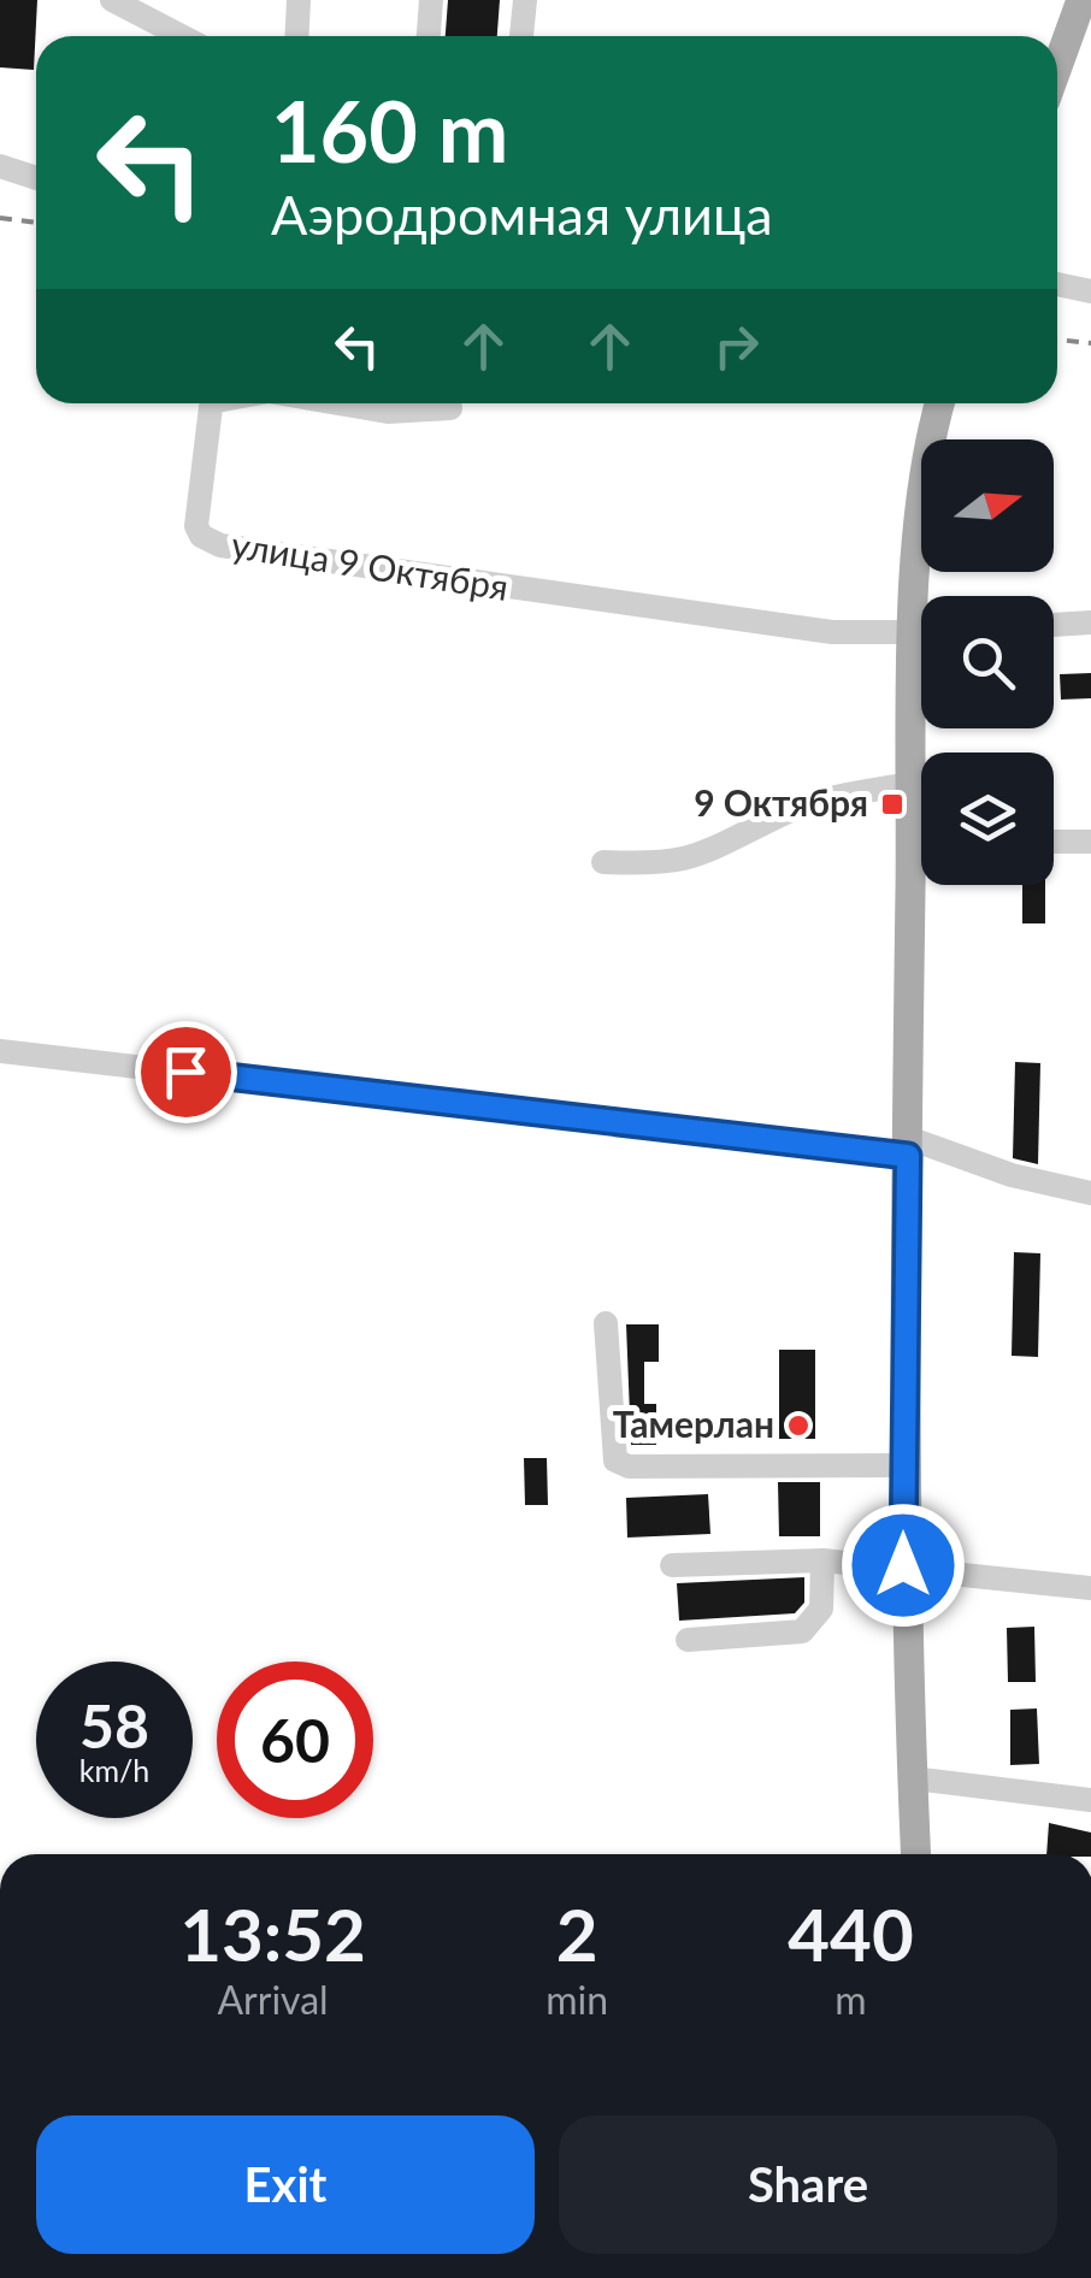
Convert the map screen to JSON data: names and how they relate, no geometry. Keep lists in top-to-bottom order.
{
  "streets": {
    "street": ["улица 9 Октября"]
  },
  "places": {
    "transit": ["9 Октября"],
    "other": ["Тамерлан"]
  },
  "north": "right",
  "page": {
    "turn": ["160 m", "Аэродромная улица"],
    "speed": "58 km/h",
    "limit": "60",
    "eta": [
      "13:52",
      "Arrival",
      "2",
      "min",
      "440",
      "m"
    ],
    "buttons": ["Exit", "Share"]
  }
}
